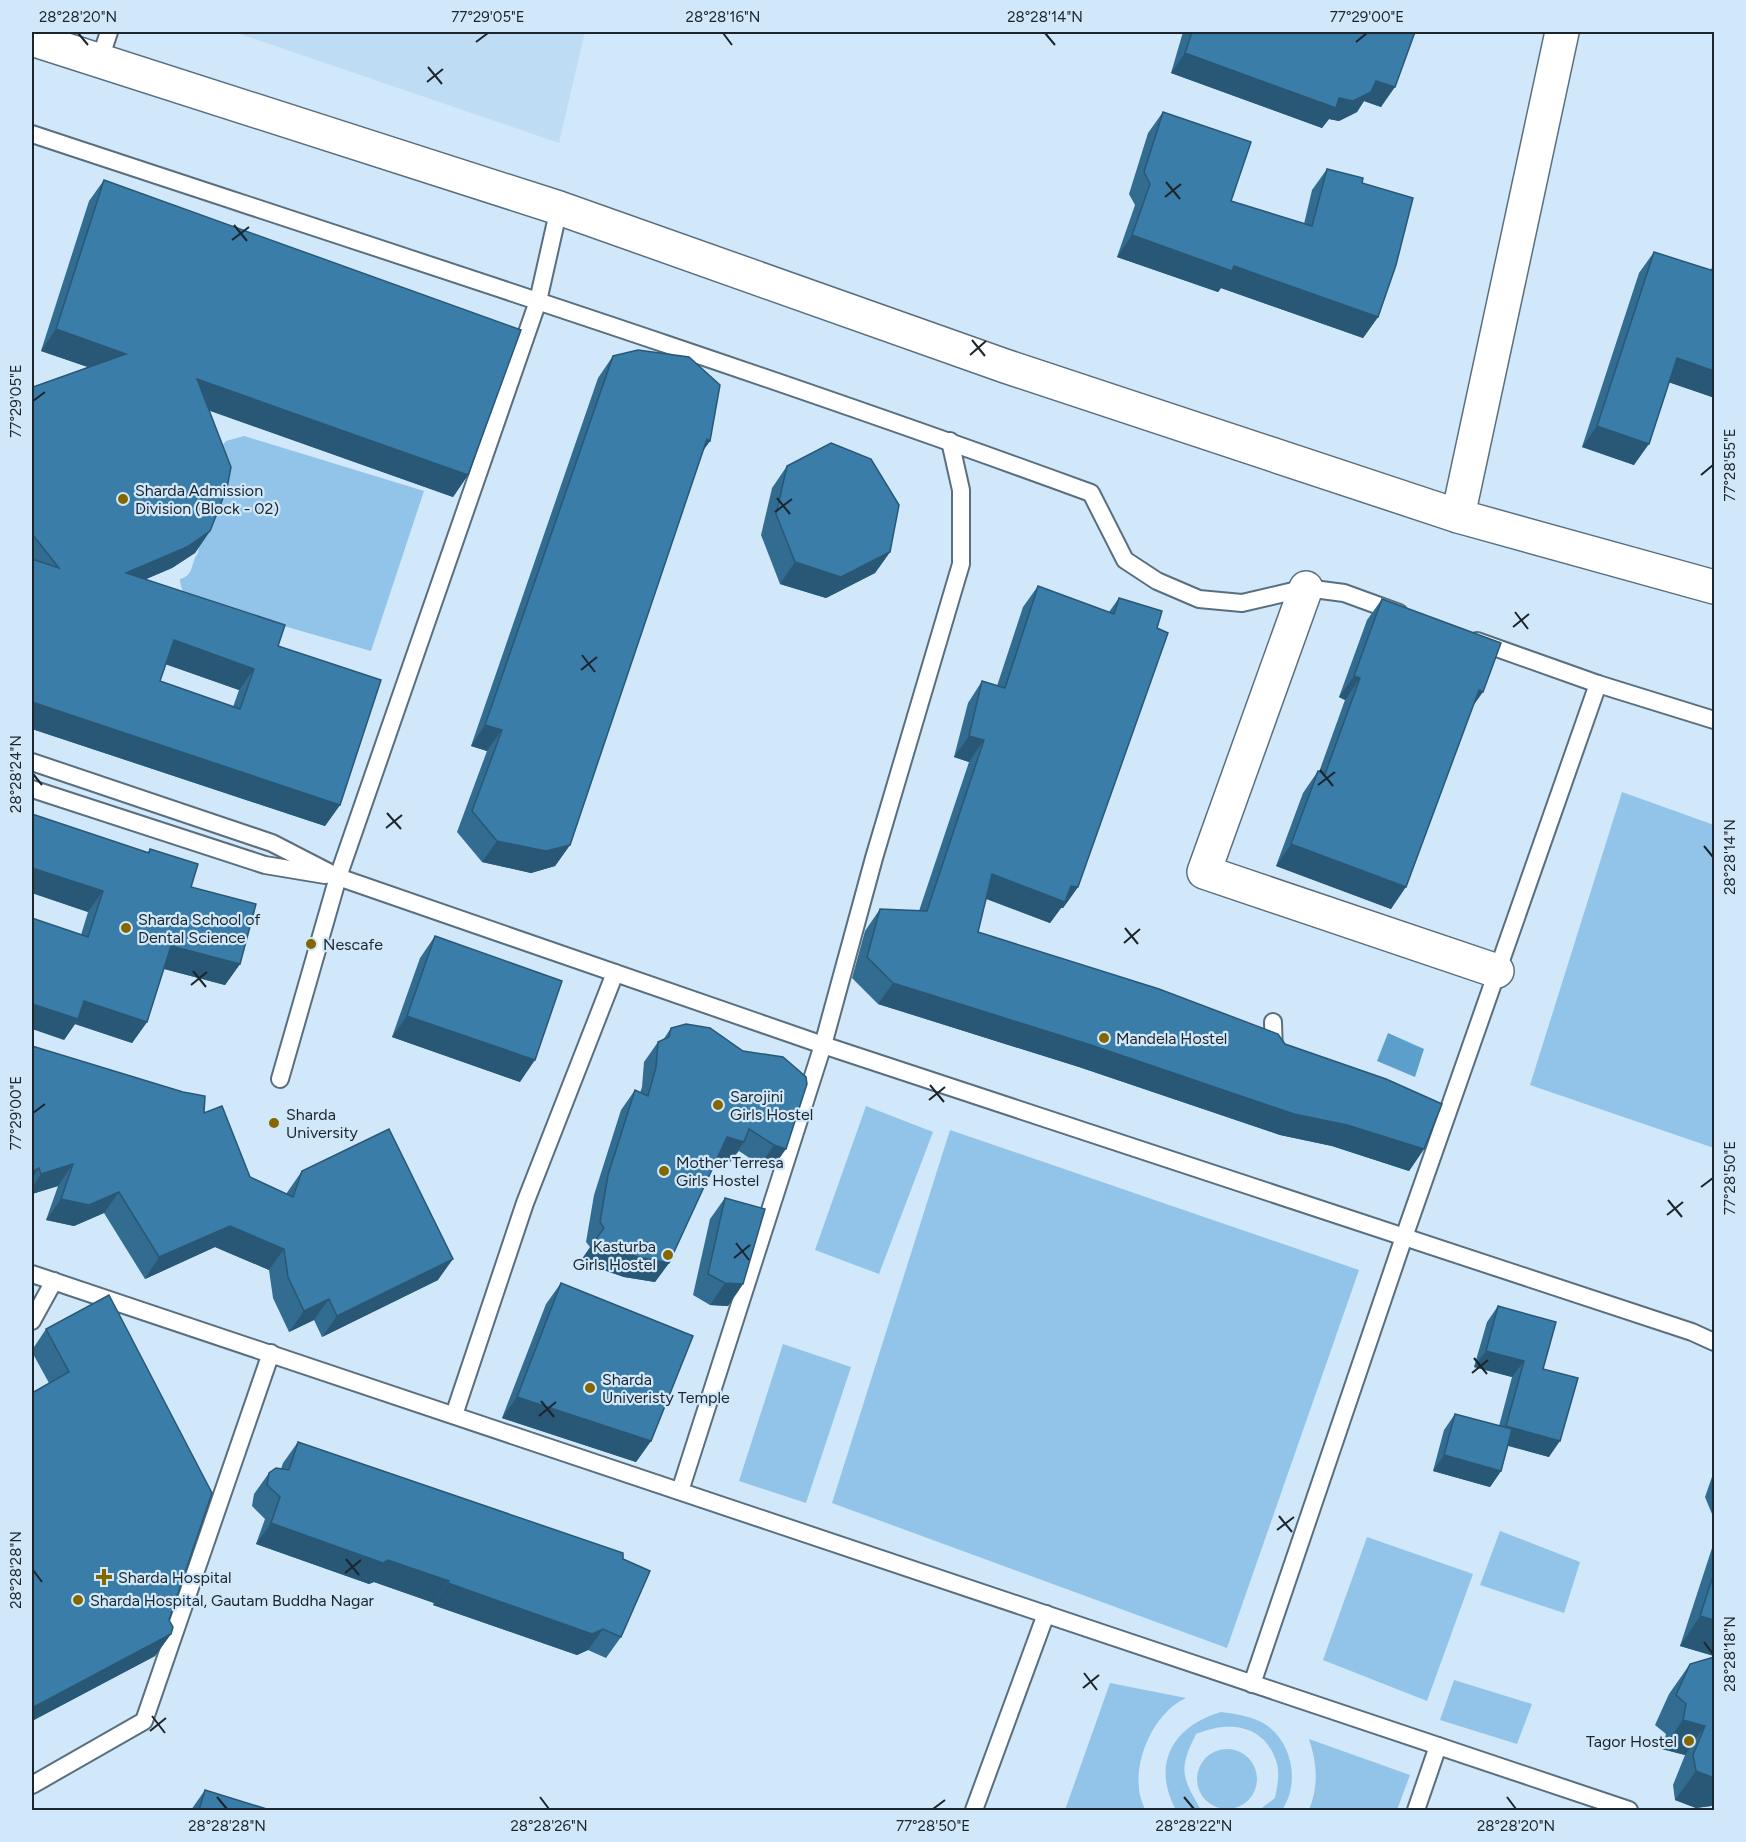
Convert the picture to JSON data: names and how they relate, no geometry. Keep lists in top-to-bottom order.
{
  "places": {
    "other": [
      "Sharda Admission Division (Block - 02)",
      "Sharda School of Dental Science",
      "Nescafe",
      "Mandela Hostel",
      "Sarojini Girls Hostel",
      "Sharda University",
      "Mother Terresa Girls Hostel",
      "Kasturba Girls Hostel",
      "Sharda Univeristy Temple",
      "Sharda Hospital, Gautam Buddha Nagar",
      "Tagor Hostel"
    ],
    "health": ["Sharda Hospital"]
  },
  "coordinates": [
    "28°28'20\"N",
    "77°29'05\"E",
    "28°28'16\"N",
    "28°28'14\"N",
    "77°29'00\"E",
    "77°28'55\"E",
    "28°28'24\"N",
    "77°28'50\"E",
    "28°28'28\"N",
    "28°28'18\"N",
    "28°28'26\"N",
    "28°28'22\"N"
  ]
}
